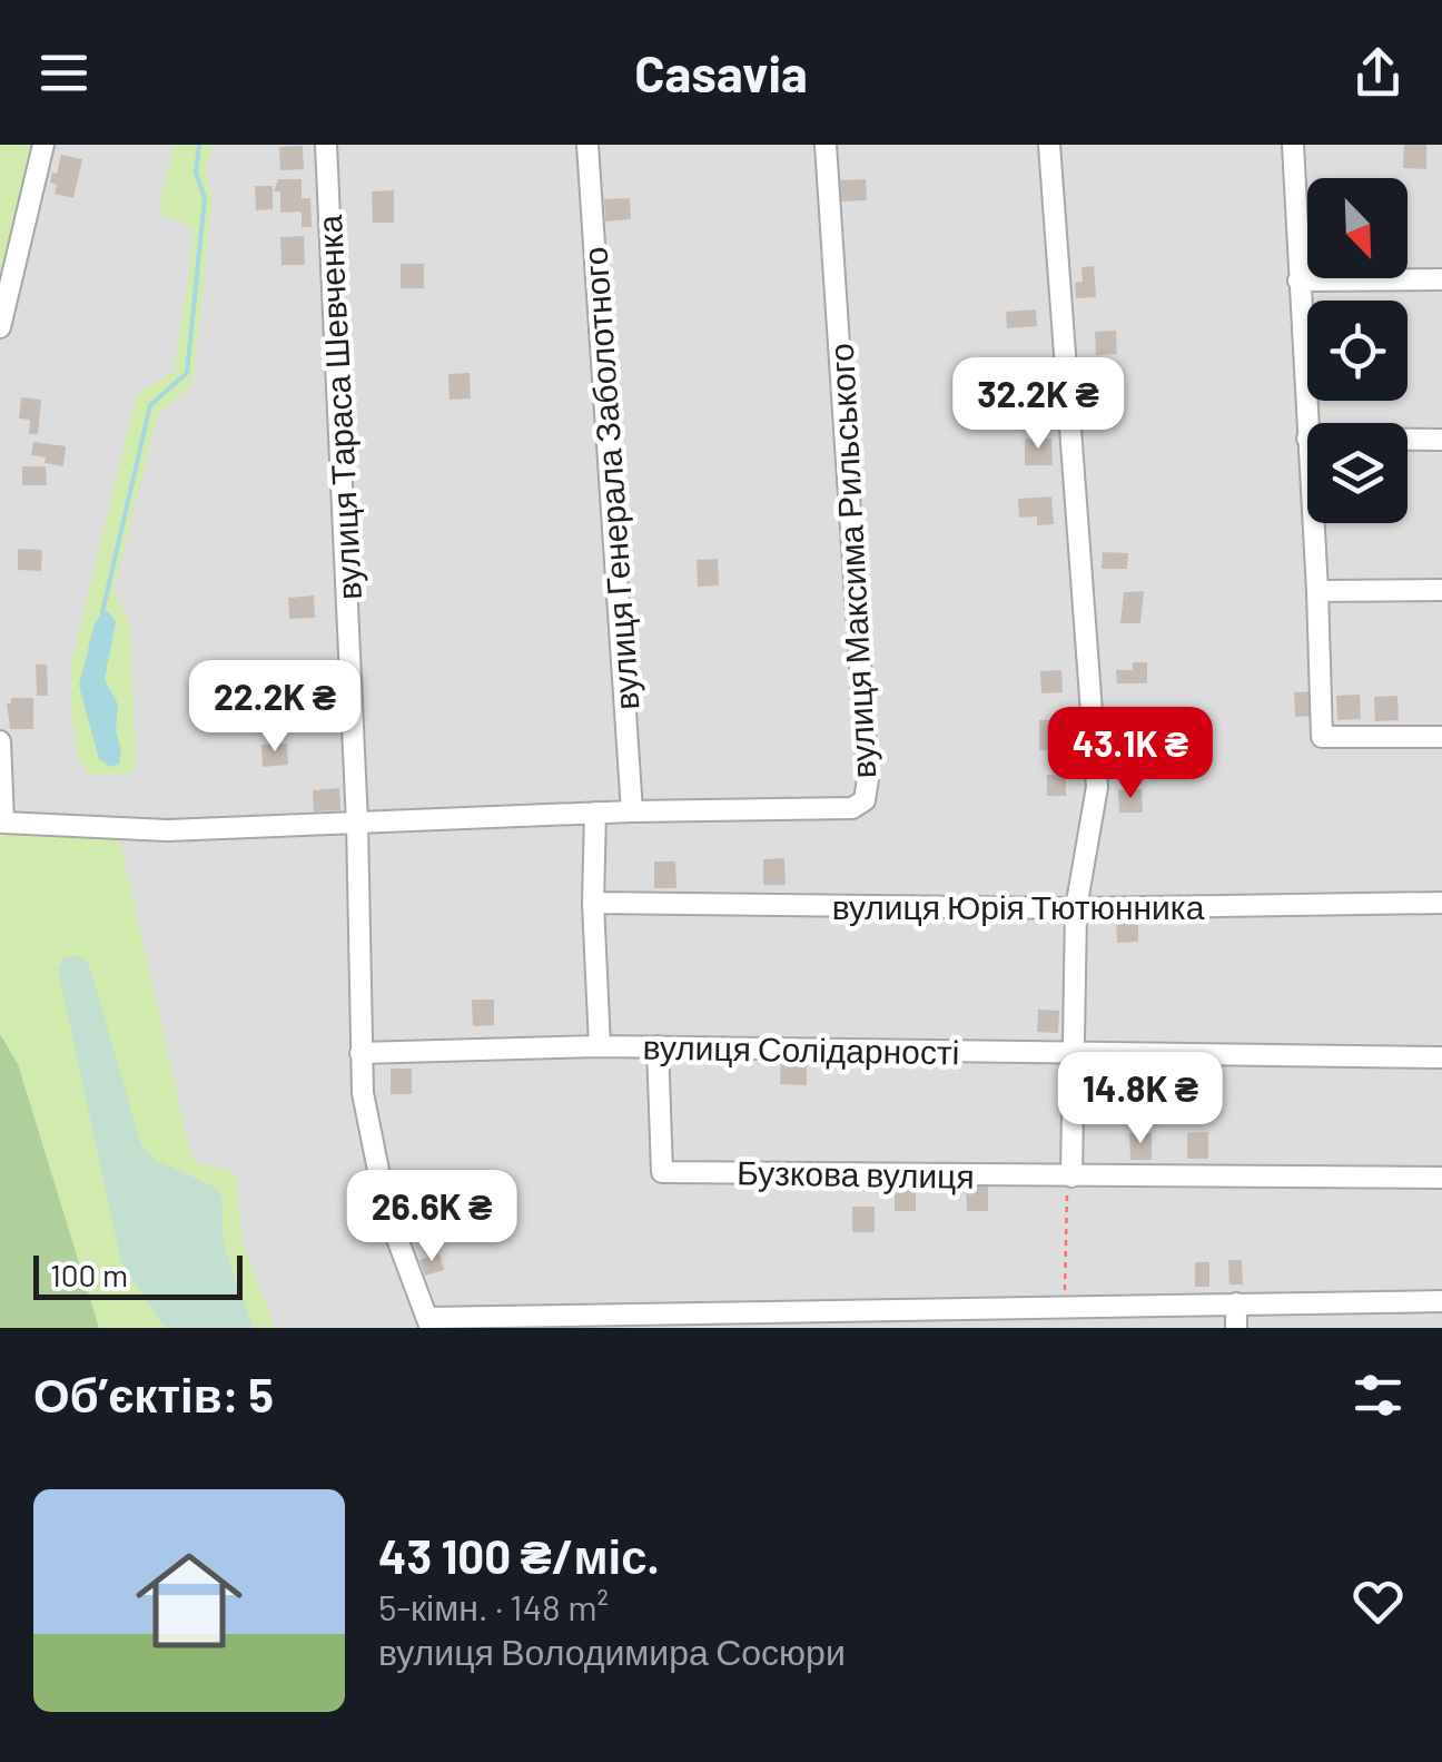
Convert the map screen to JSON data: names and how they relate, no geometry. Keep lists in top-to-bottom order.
{
  "streets": {
    "street": [
      "вулиця Тараса Шевченка",
      "вулиця Генерала Заболотного",
      "вулиця Максима Рильського",
      "вулиця Юрія Тютюнника",
      "вулиця Солідарності",
      "Бузкова вулиця"
    ]
  },
  "crossings": [
    ["вулиця Тараса Шевченка", "вулиця Максима Рильського"],
    ["вулиця Тараса Шевченка", "вулиця Солідарності"],
    ["вулиця Генерала Заболотного", "вулиця Максима Рильського"],
    ["вулиця Солідарності", "Бузкова вулиця"]
  ],
  "scale_bar": "100 m",
  "north": "bottom right",
  "page": {
    "header": "Casavia",
    "price": [
      "32.2K ₴",
      "22.2K ₴",
      "43.1K ₴",
      "14.8K ₴",
      "26.6K ₴"
    ],
    "scale": "100 m",
    "heading": "Об’єктів: 5",
    "list": [
      {
        "name": "43 100 ₴/міс.",
        "note": "5-кімн. · 148 m² · вулиця Володимира Сосюри"
      }
    ]
  }
}
